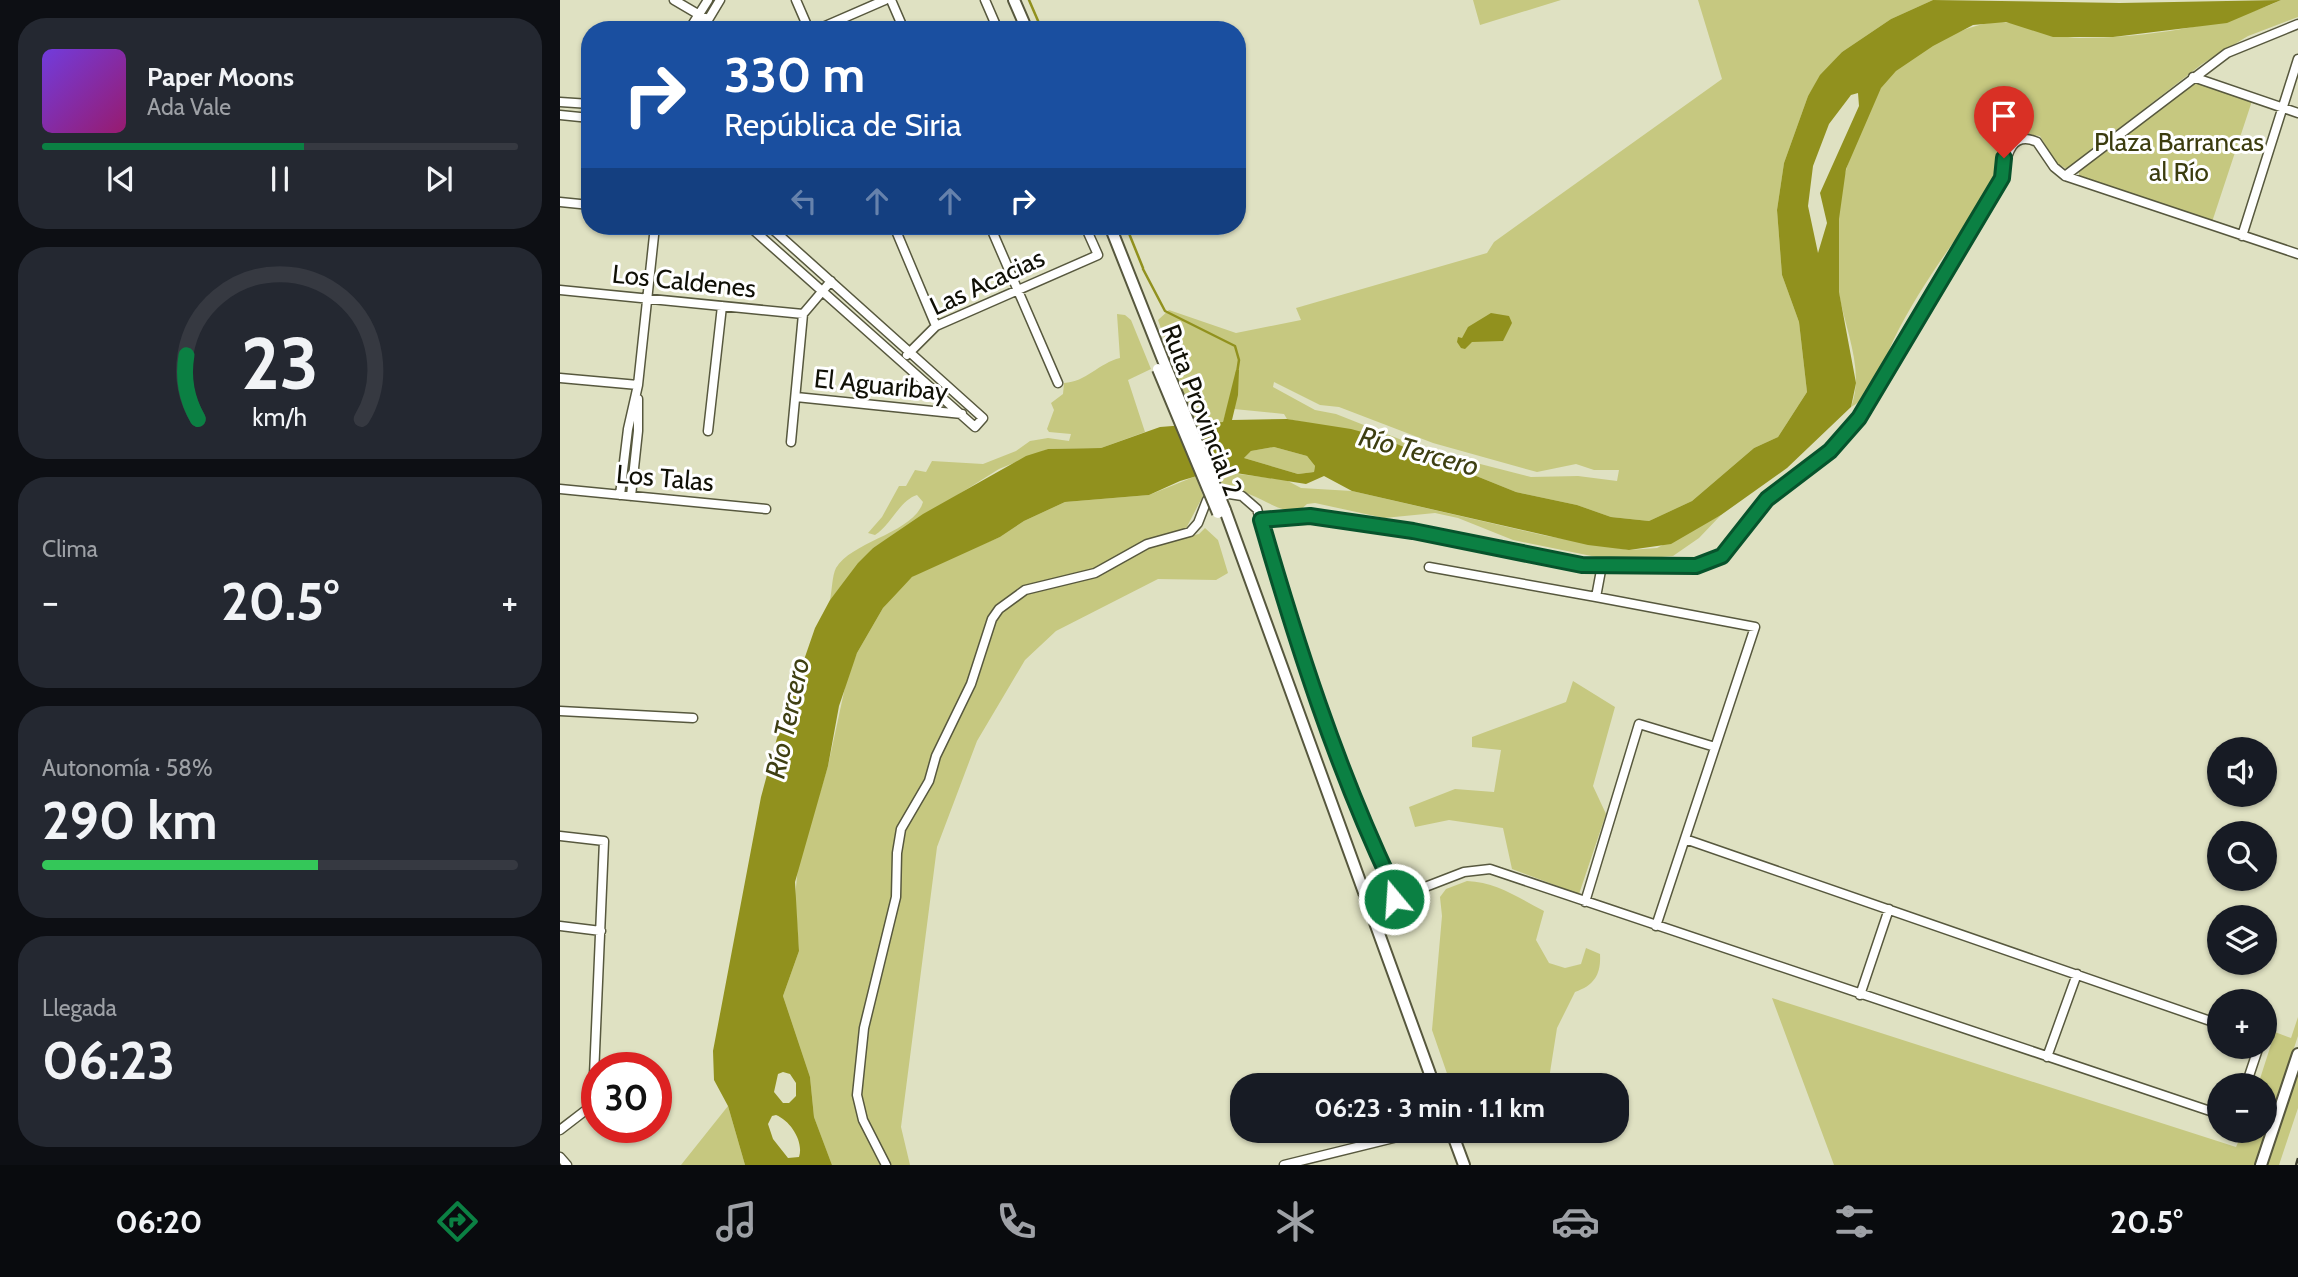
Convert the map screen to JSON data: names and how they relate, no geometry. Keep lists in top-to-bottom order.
{
  "streets": {
    "main road": ["Ruta Provincial 2"],
    "street": [
      "Los Caldenes",
      "Las Acacias",
      "El Aguaribay",
      "Los Talas"
    ]
  },
  "water": ["Río Tercero"],
  "parks": ["Plaza Barrancas al Río"],
  "page": {
    "turn": ["330 m", "República de Siria"],
    "song": ["Paper Moons", "Ada Vale"],
    "tile": [
      "Clima",
      ["Autonomía · 58%", "290 km"],
      ["Llegada", "06:23"]
    ],
    "heat": ["−", "20.5°", "+"],
    "map_buttons": ["+", "−"],
    "limit": "30",
    "trip": "06:23 · 3 min · 1.1 km",
    "tabs": ["06:20", "20.5°"],
    "gauge": ["23", "km/h"]
  }
}
